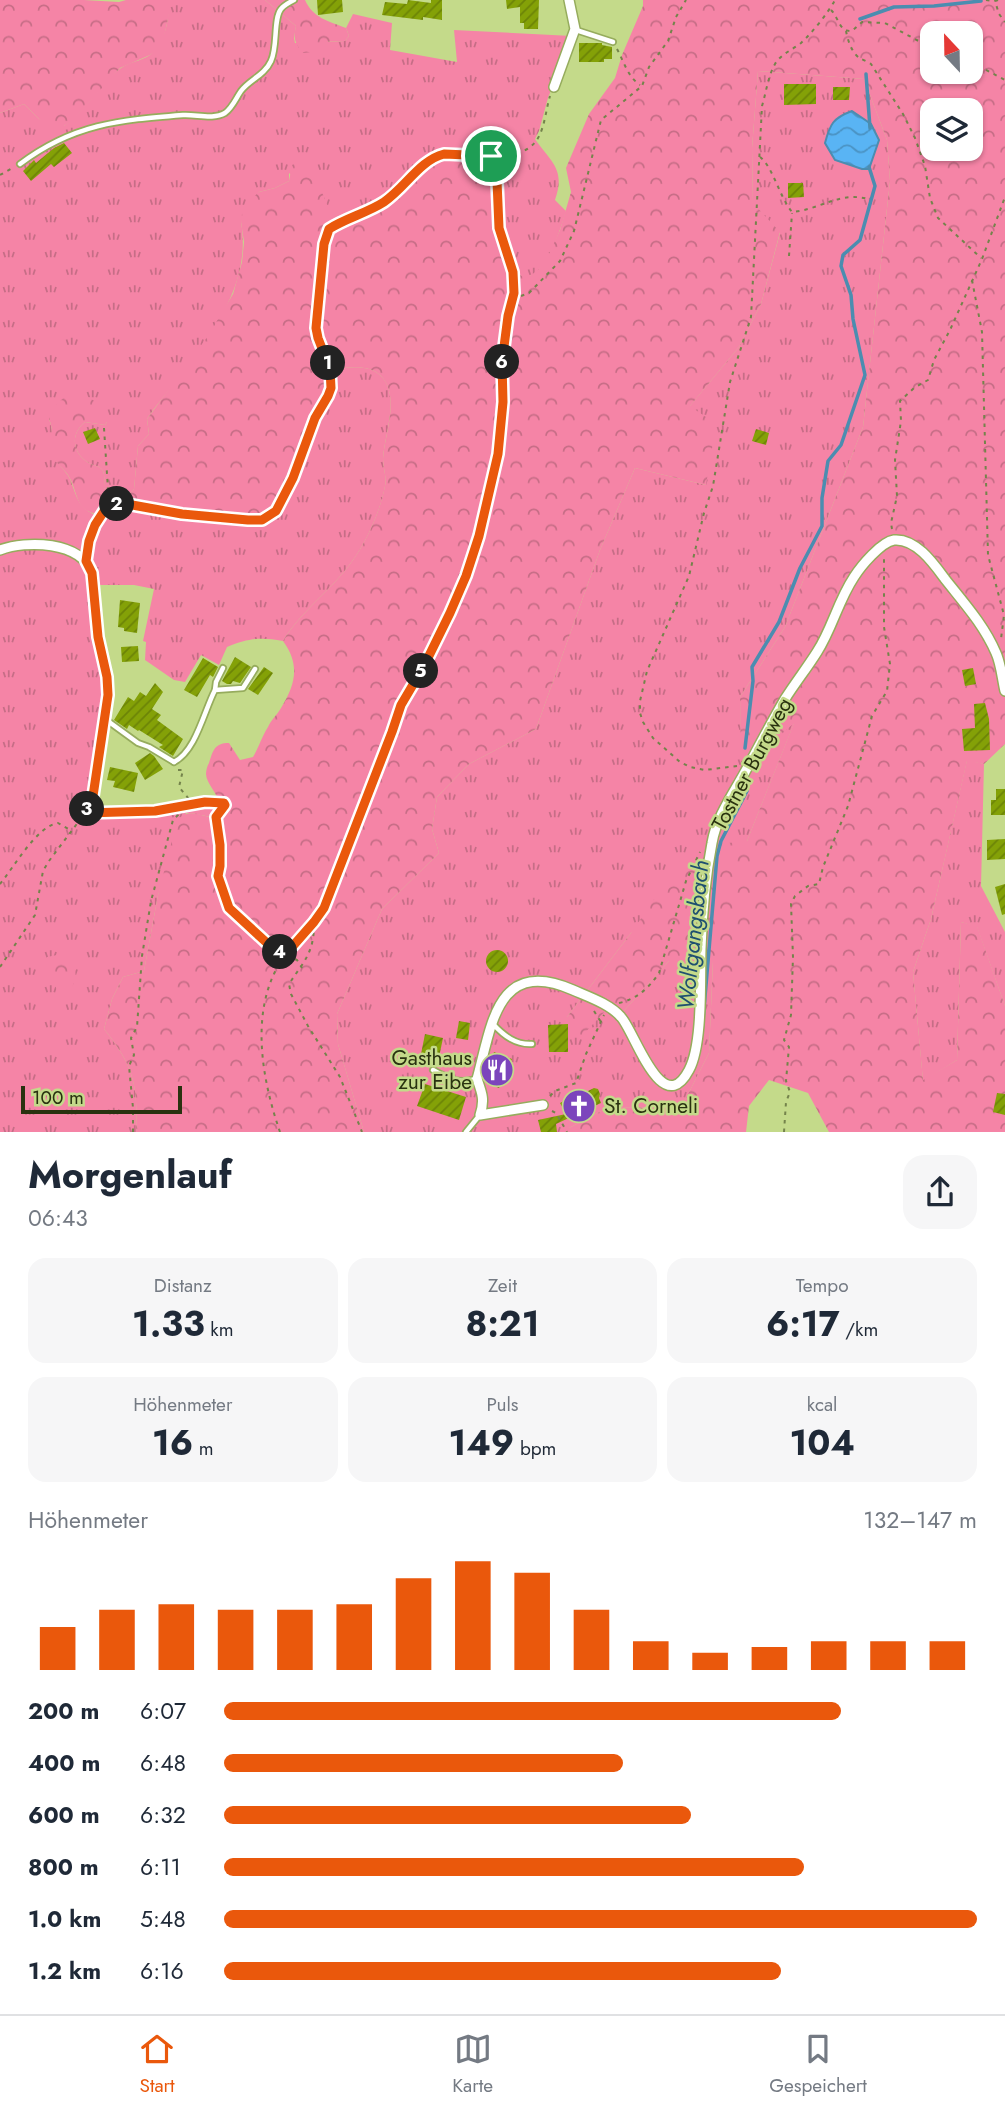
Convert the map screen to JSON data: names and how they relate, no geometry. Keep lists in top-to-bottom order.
{
  "streets": {
    "street": ["Tostner Burgweg"]
  },
  "water": ["Wolfgangsbach"],
  "places": {
    "restaurant": ["Gasthaus zur Eibe"],
    "church": ["St. Corneli"]
  },
  "scale_bar": "100 m",
  "north": "top",
  "page": {
    "pins": [
      "6",
      "1",
      "2",
      "5",
      "3",
      "4"
    ],
    "scale": "100 m",
    "heading": ["Morgenlauf", "06:43"],
    "stats": [
      ["Distanz", "1.33 km"],
      ["Zeit", "8:21"],
      ["Tempo", "6:17 /km"],
      ["Höhenmeter", "16 m"],
      ["Puls", "149 bpm"],
      ["kcal", "104"]
    ],
    "chart": ["Höhenmeter", "132–147 m"],
    "list": [
      {
        "name": "200 m",
        "note": "6:07"
      },
      {
        "name": "400 m",
        "note": "6:48"
      },
      {
        "name": "600 m",
        "note": "6:32"
      },
      {
        "name": "800 m",
        "note": "6:11"
      },
      {
        "name": "1.0 km",
        "note": "5:48"
      },
      {
        "name": "1.2 km",
        "note": "6:16"
      }
    ],
    "tabs": ["Start", "Karte", "Gespeichert"]
  }
}
